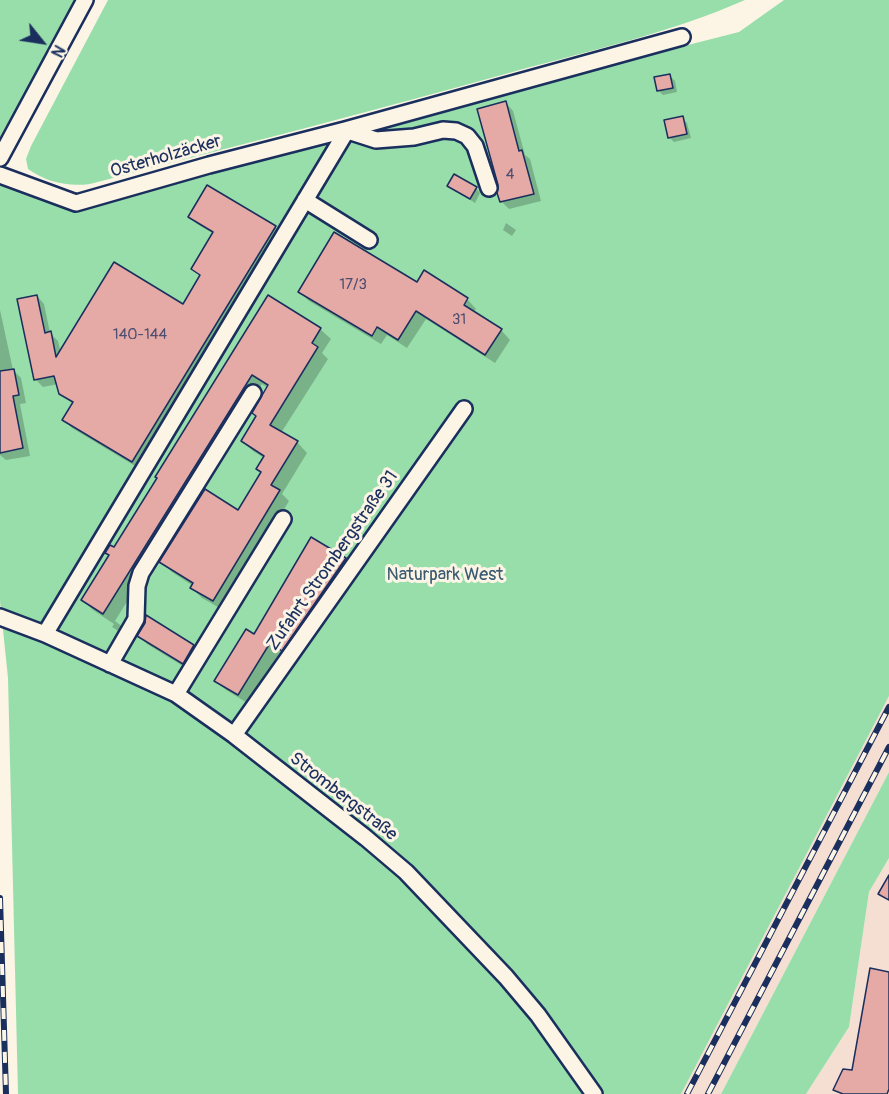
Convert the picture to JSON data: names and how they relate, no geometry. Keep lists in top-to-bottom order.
{
  "streets": {
    "street": ["Osterholzäcker", "Zufahrt Strombergstraße 31", "Strombergstraße"]
  },
  "crossings": [
    ["Zufahrt Strombergstraße 31", "Strombergstraße"]
  ],
  "parks": ["Naturpark West"],
  "house_numbers": [
    "4",
    "17/3",
    "31",
    "140-144"
  ],
  "north": "bottom right"
}
